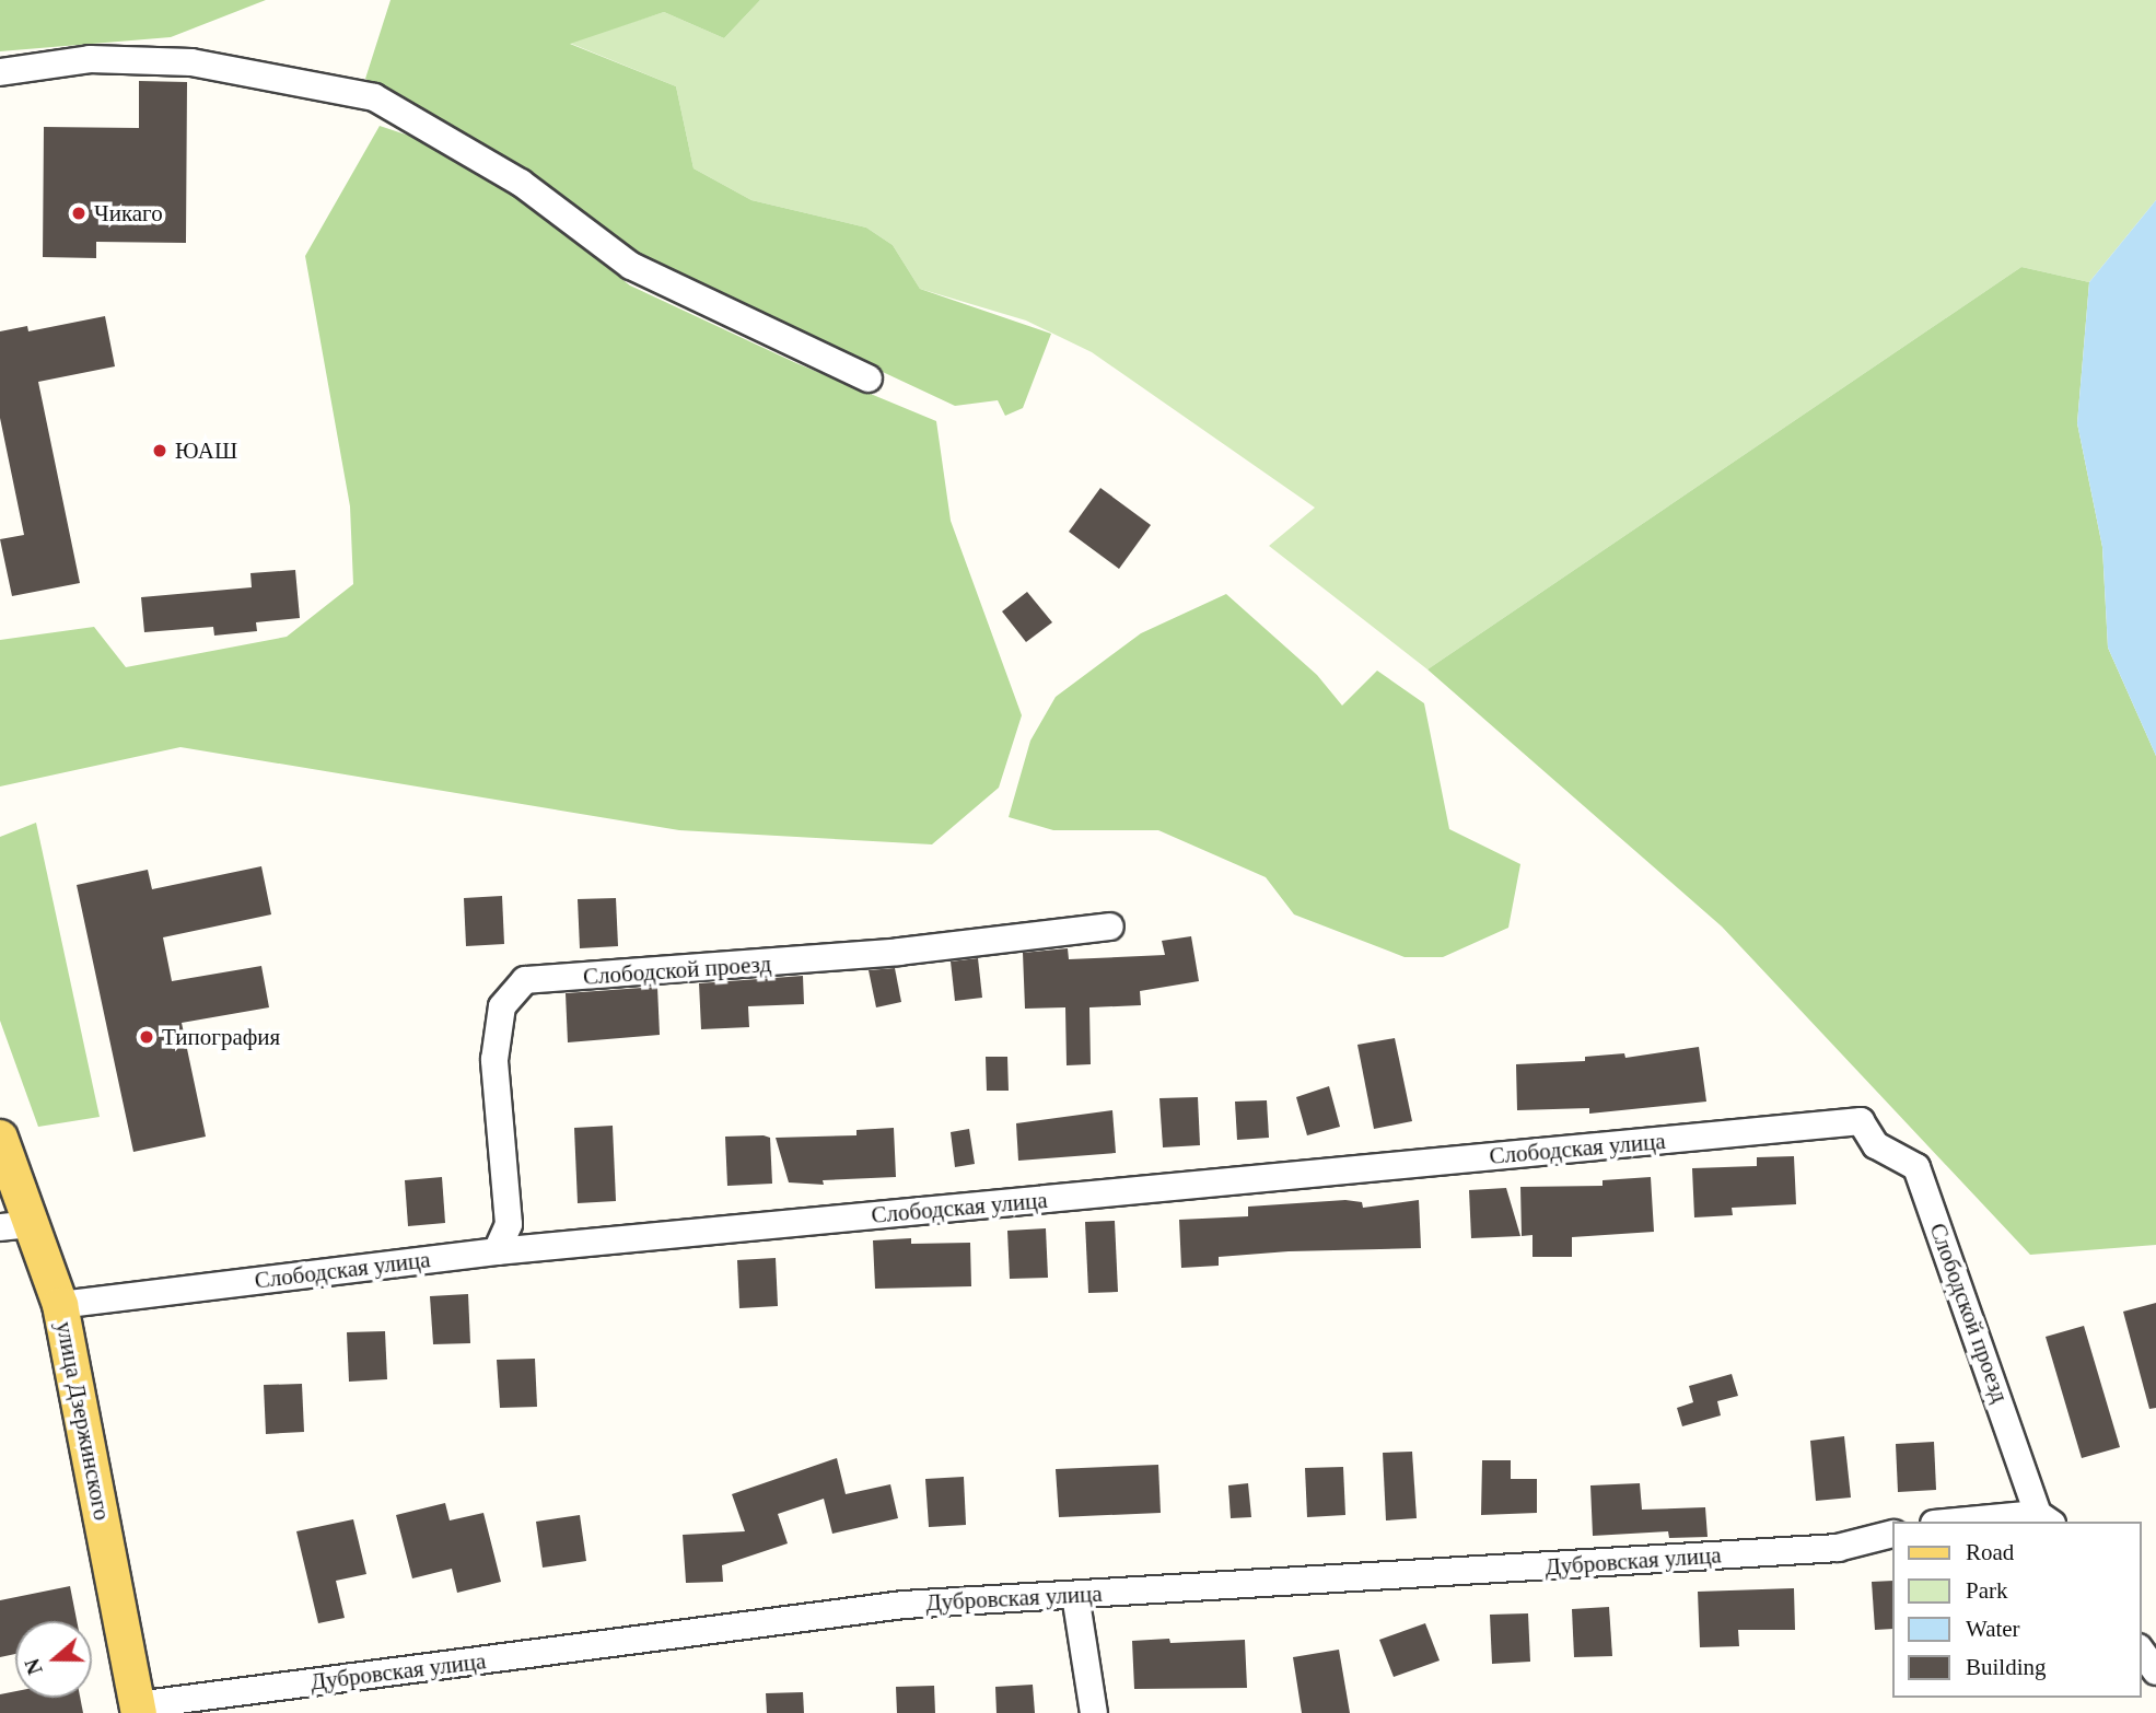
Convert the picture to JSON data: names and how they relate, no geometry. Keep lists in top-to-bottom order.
{
  "streets": {
    "main road": ["улица Дзержинского"],
    "street": ["Слободской проезд", "Слободская улица", "Дубровская улица"]
  },
  "crossings": [
    ["Слободской проезд", "Слободская улица"],
    ["Слободская улица", "улица Дзержинского"],
    ["улица Дзержинского", "Дубровская улица"]
  ],
  "places": ["Чикаго", "ЮАШ", "Типография"],
  "legend": [
    "Road",
    "Park",
    "Water",
    "Building"
  ],
  "north": "left"
}
